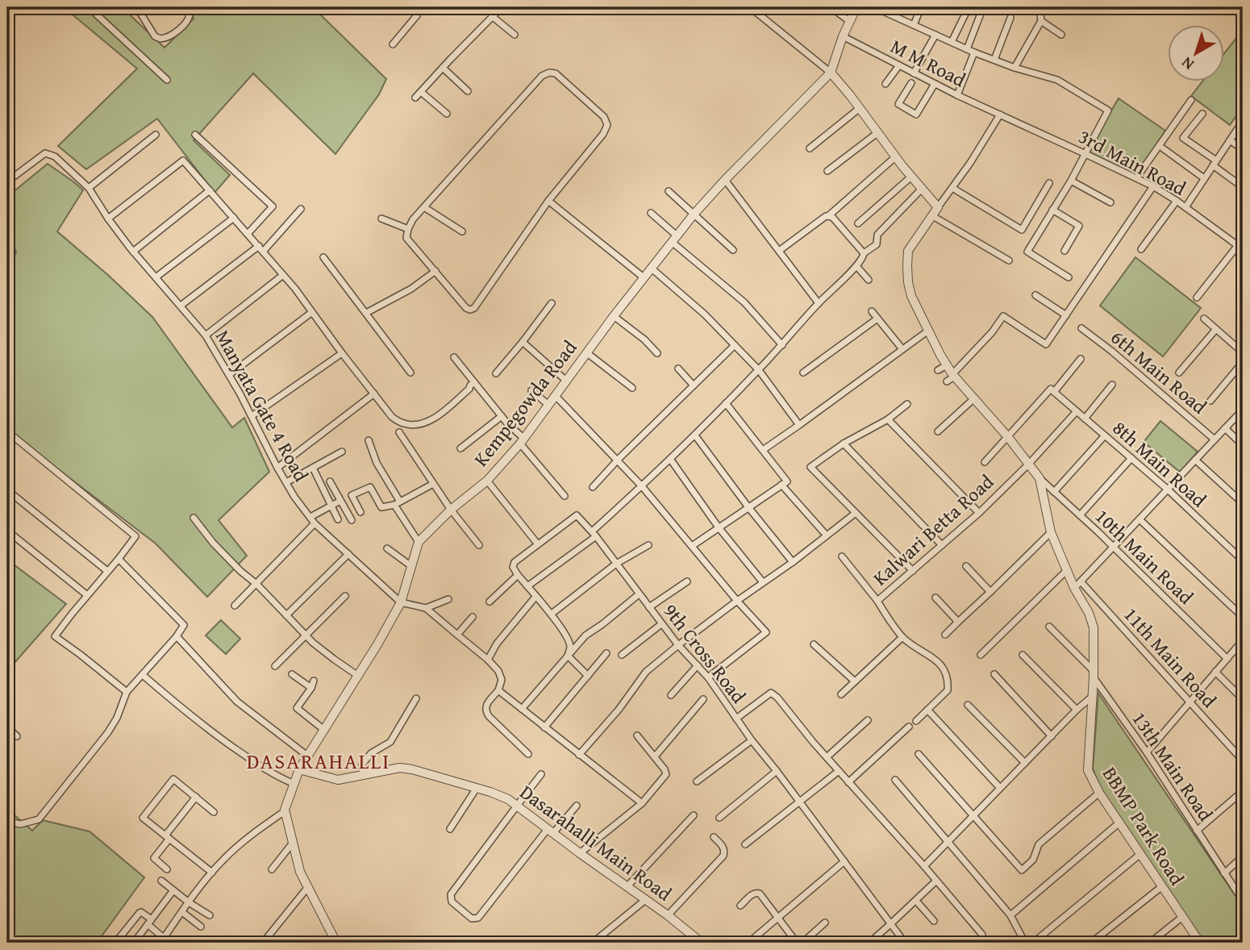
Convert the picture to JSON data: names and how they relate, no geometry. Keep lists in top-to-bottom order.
{
  "streets": {
    "street": [
      "M M Road",
      "3rd Main Road",
      "6th Main Road",
      "Kempegowda Road",
      "Manyata Gate 4 Road",
      "8th Main Road",
      "Kalwari Betta Road",
      "10th Main Road",
      "9th Cross Road",
      "11th Main Road",
      "13th Main Road",
      "BBMP Park Road",
      "Dasarahalli Main Road"
    ]
  },
  "crossings": [
    ["M M Road", "3rd Main Road"],
    ["M M Road", "Kempegowda Road"],
    ["Kempegowda Road", "Manyata Gate 4 Road"],
    ["Kempegowda Road", "Dasarahalli Main Road"],
    ["8th Main Road", "Kalwari Betta Road"],
    ["10th Main Road", "BBMP Park Road"],
    ["11th Main Road", "BBMP Park Road"],
    ["13th Main Road", "BBMP Park Road"]
  ],
  "districts": ["DASARAHALLI"],
  "north": "bottom left"
}
